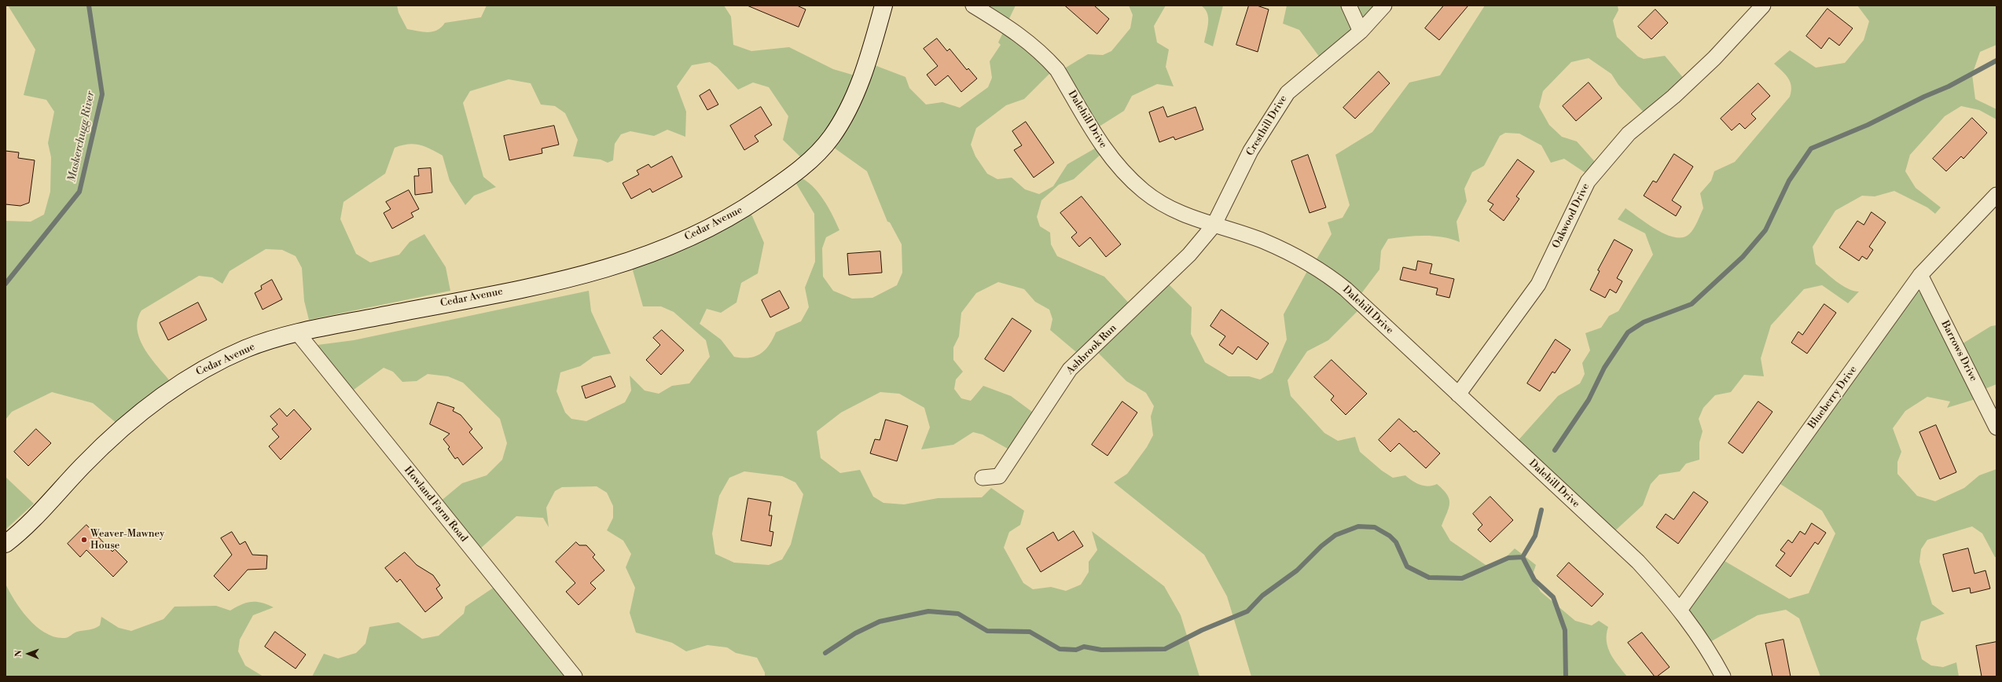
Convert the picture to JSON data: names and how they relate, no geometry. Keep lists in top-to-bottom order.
{
  "streets": {
    "street": [
      "Dalehill Drive",
      "Cresthill Drive",
      "Oakwood Drive",
      "Cedar Avenue",
      "Ashbrook Run",
      "Barrows Drive",
      "Blueberry Drive",
      "Howland Farm Road"
    ]
  },
  "crossings": [
    ["Dalehill Drive", "Cresthill Drive"],
    ["Dalehill Drive", "Oakwood Drive"],
    ["Dalehill Drive", "Ashbrook Run"],
    ["Dalehill Drive", "Blueberry Drive"],
    ["Cresthill Drive", "Ashbrook Run"],
    ["Cedar Avenue", "Howland Farm Road"],
    ["Barrows Drive", "Blueberry Drive"]
  ],
  "water": ["Maskerchugg River"],
  "places": ["Weaver-Mawney House"],
  "north": "left"
}
